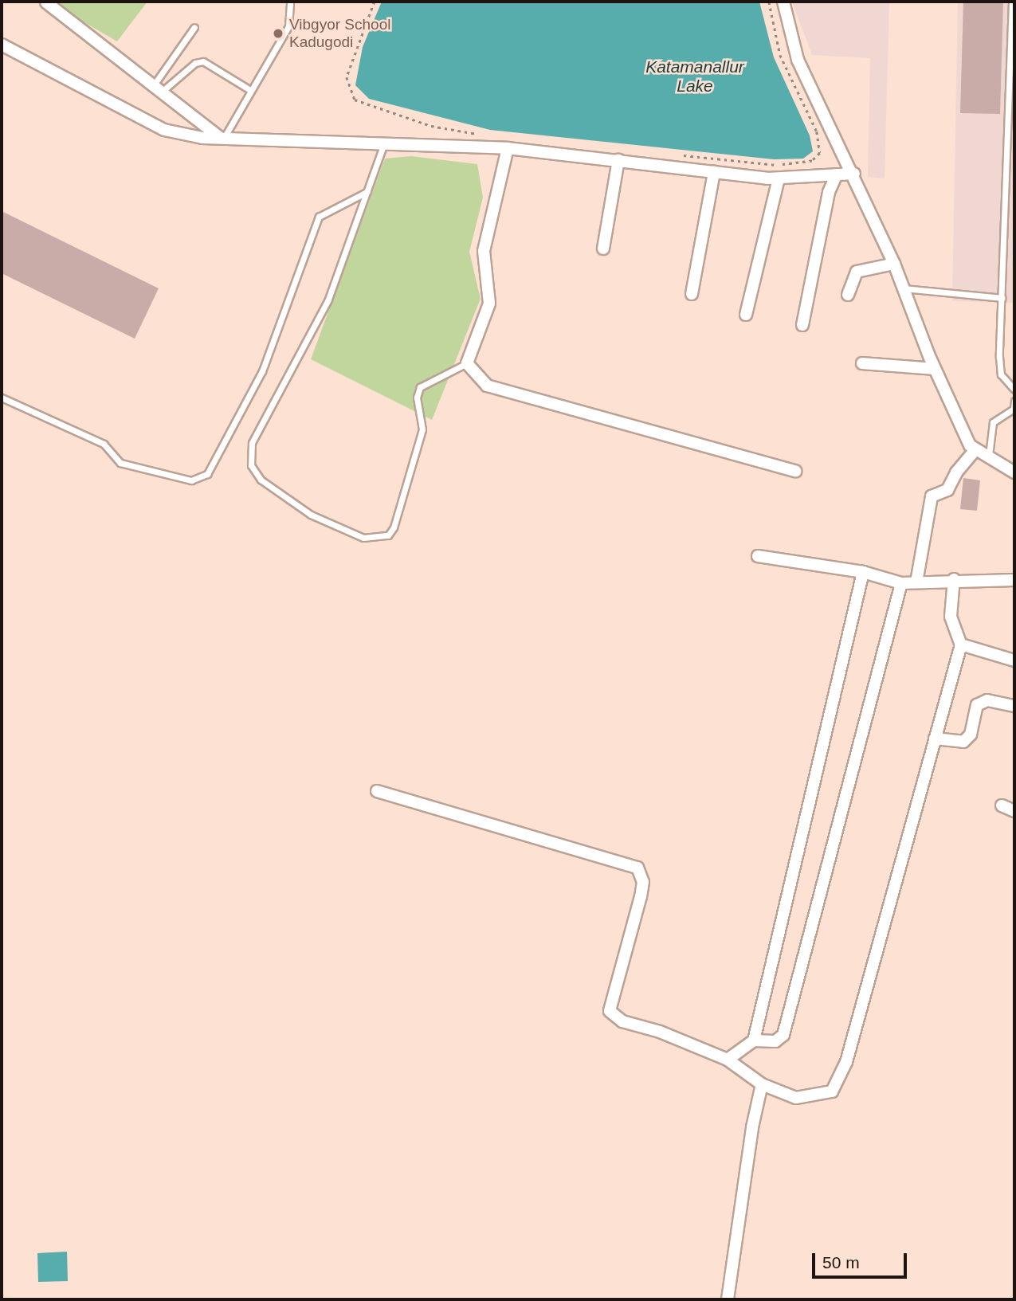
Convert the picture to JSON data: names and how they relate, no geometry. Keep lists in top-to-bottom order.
{
  "water": ["Katamanallur Lake"],
  "places": ["Vibgyor School Kadugodi"],
  "scale_bar": "50 m"
}
